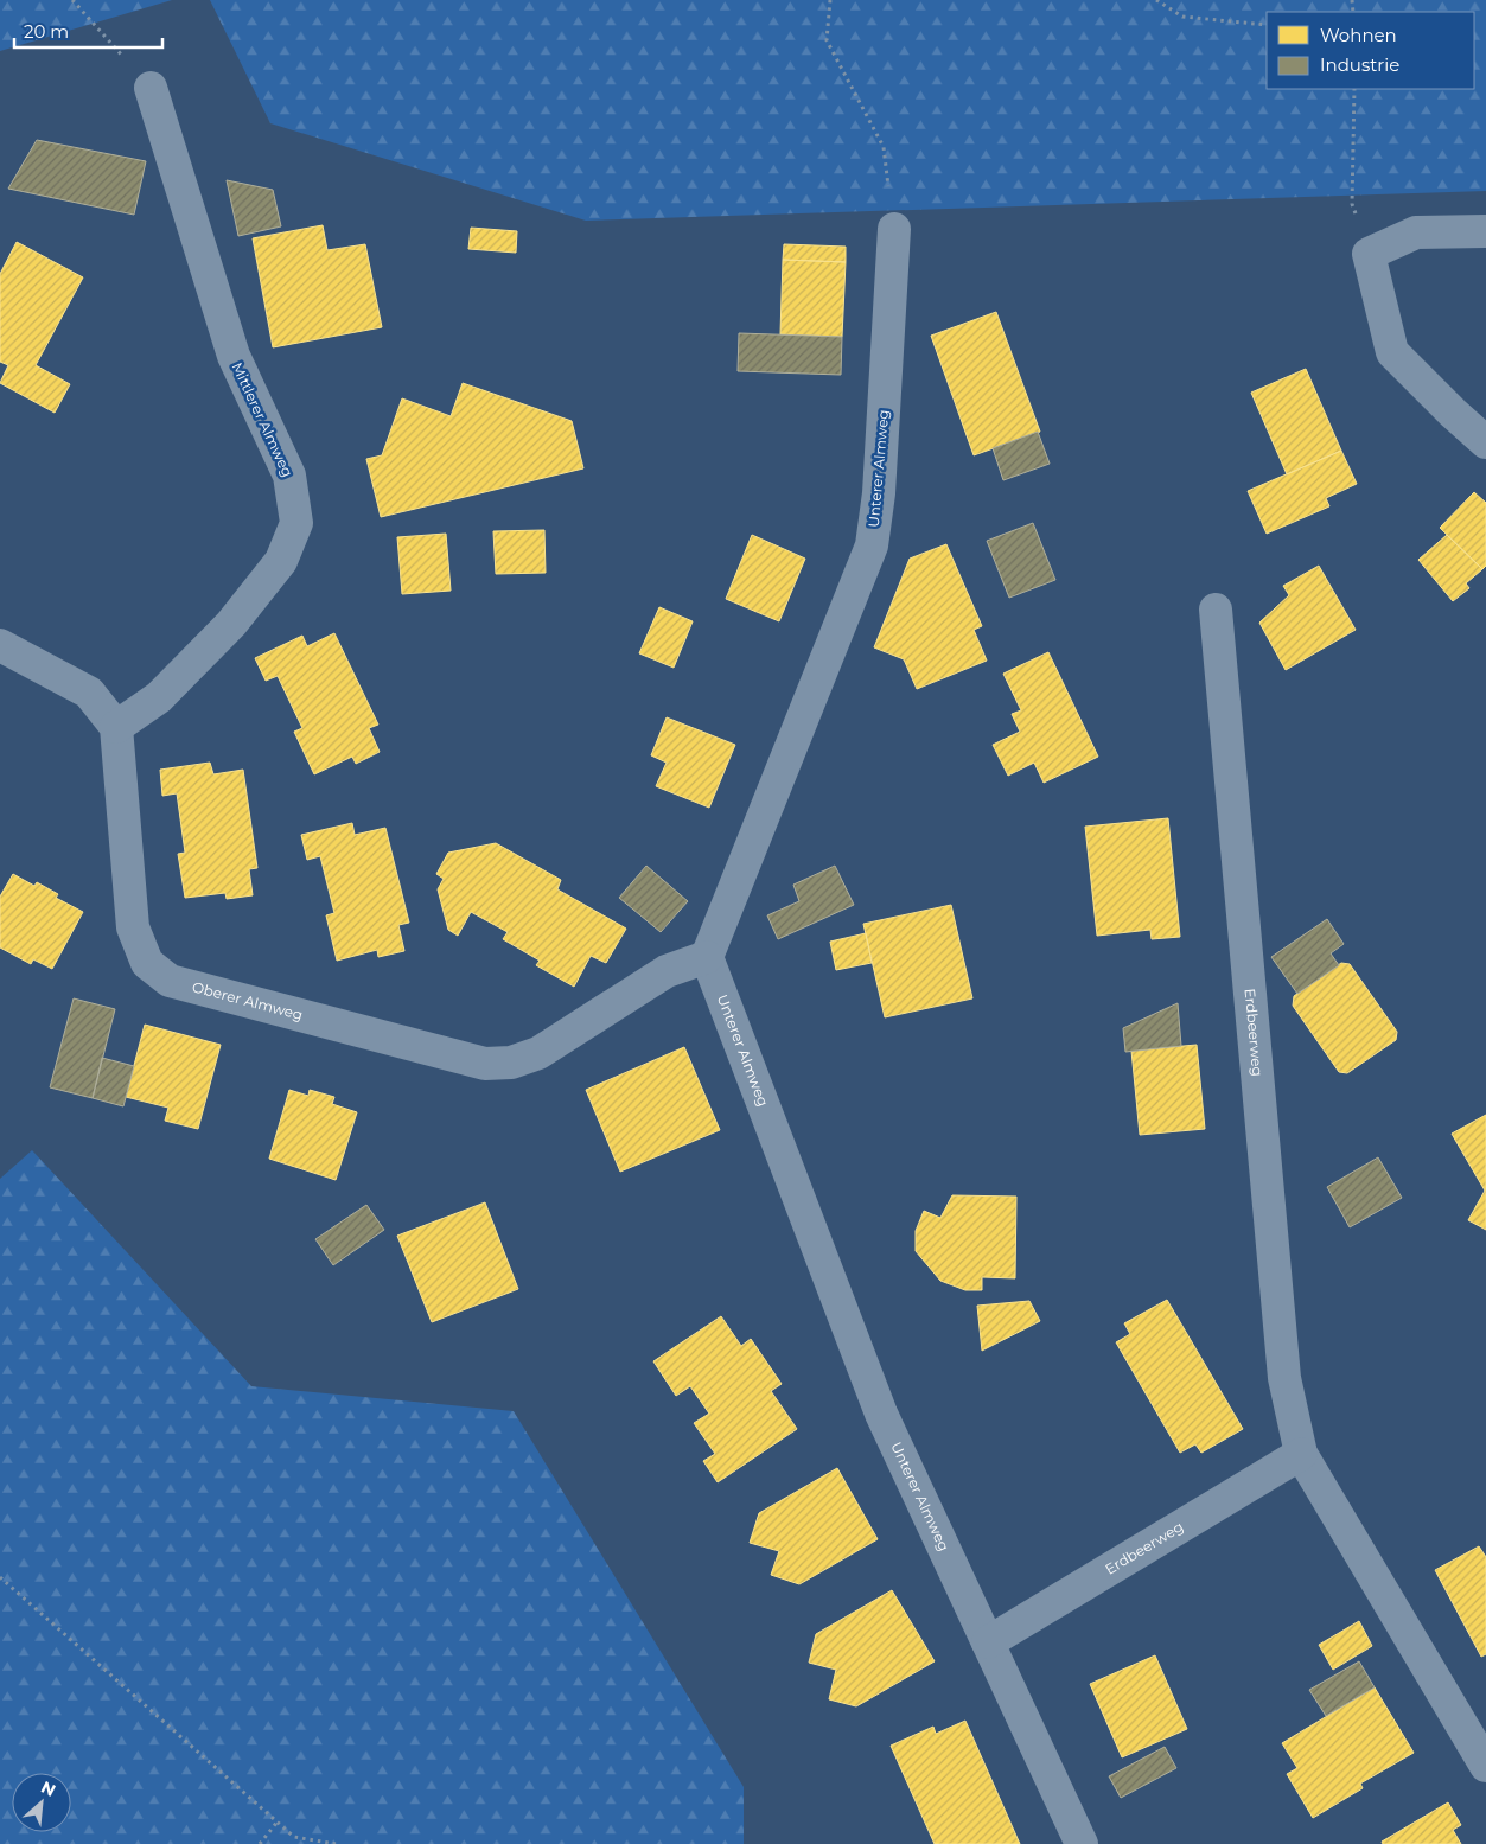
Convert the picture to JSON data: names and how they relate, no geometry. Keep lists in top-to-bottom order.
{
  "streets": {
    "street": [
      "Mittlerer Almweg",
      "Unterer Almweg",
      "Oberer Almweg",
      "Erdbeerweg"
    ]
  },
  "crossings": [
    ["Mittlerer Almweg", "Oberer Almweg"],
    ["Unterer Almweg", "Oberer Almweg"],
    ["Unterer Almweg", "Erdbeerweg"]
  ],
  "legend": ["Wohnen", "Industrie"],
  "scale_bar": "20 m",
  "north": "top right"
}
